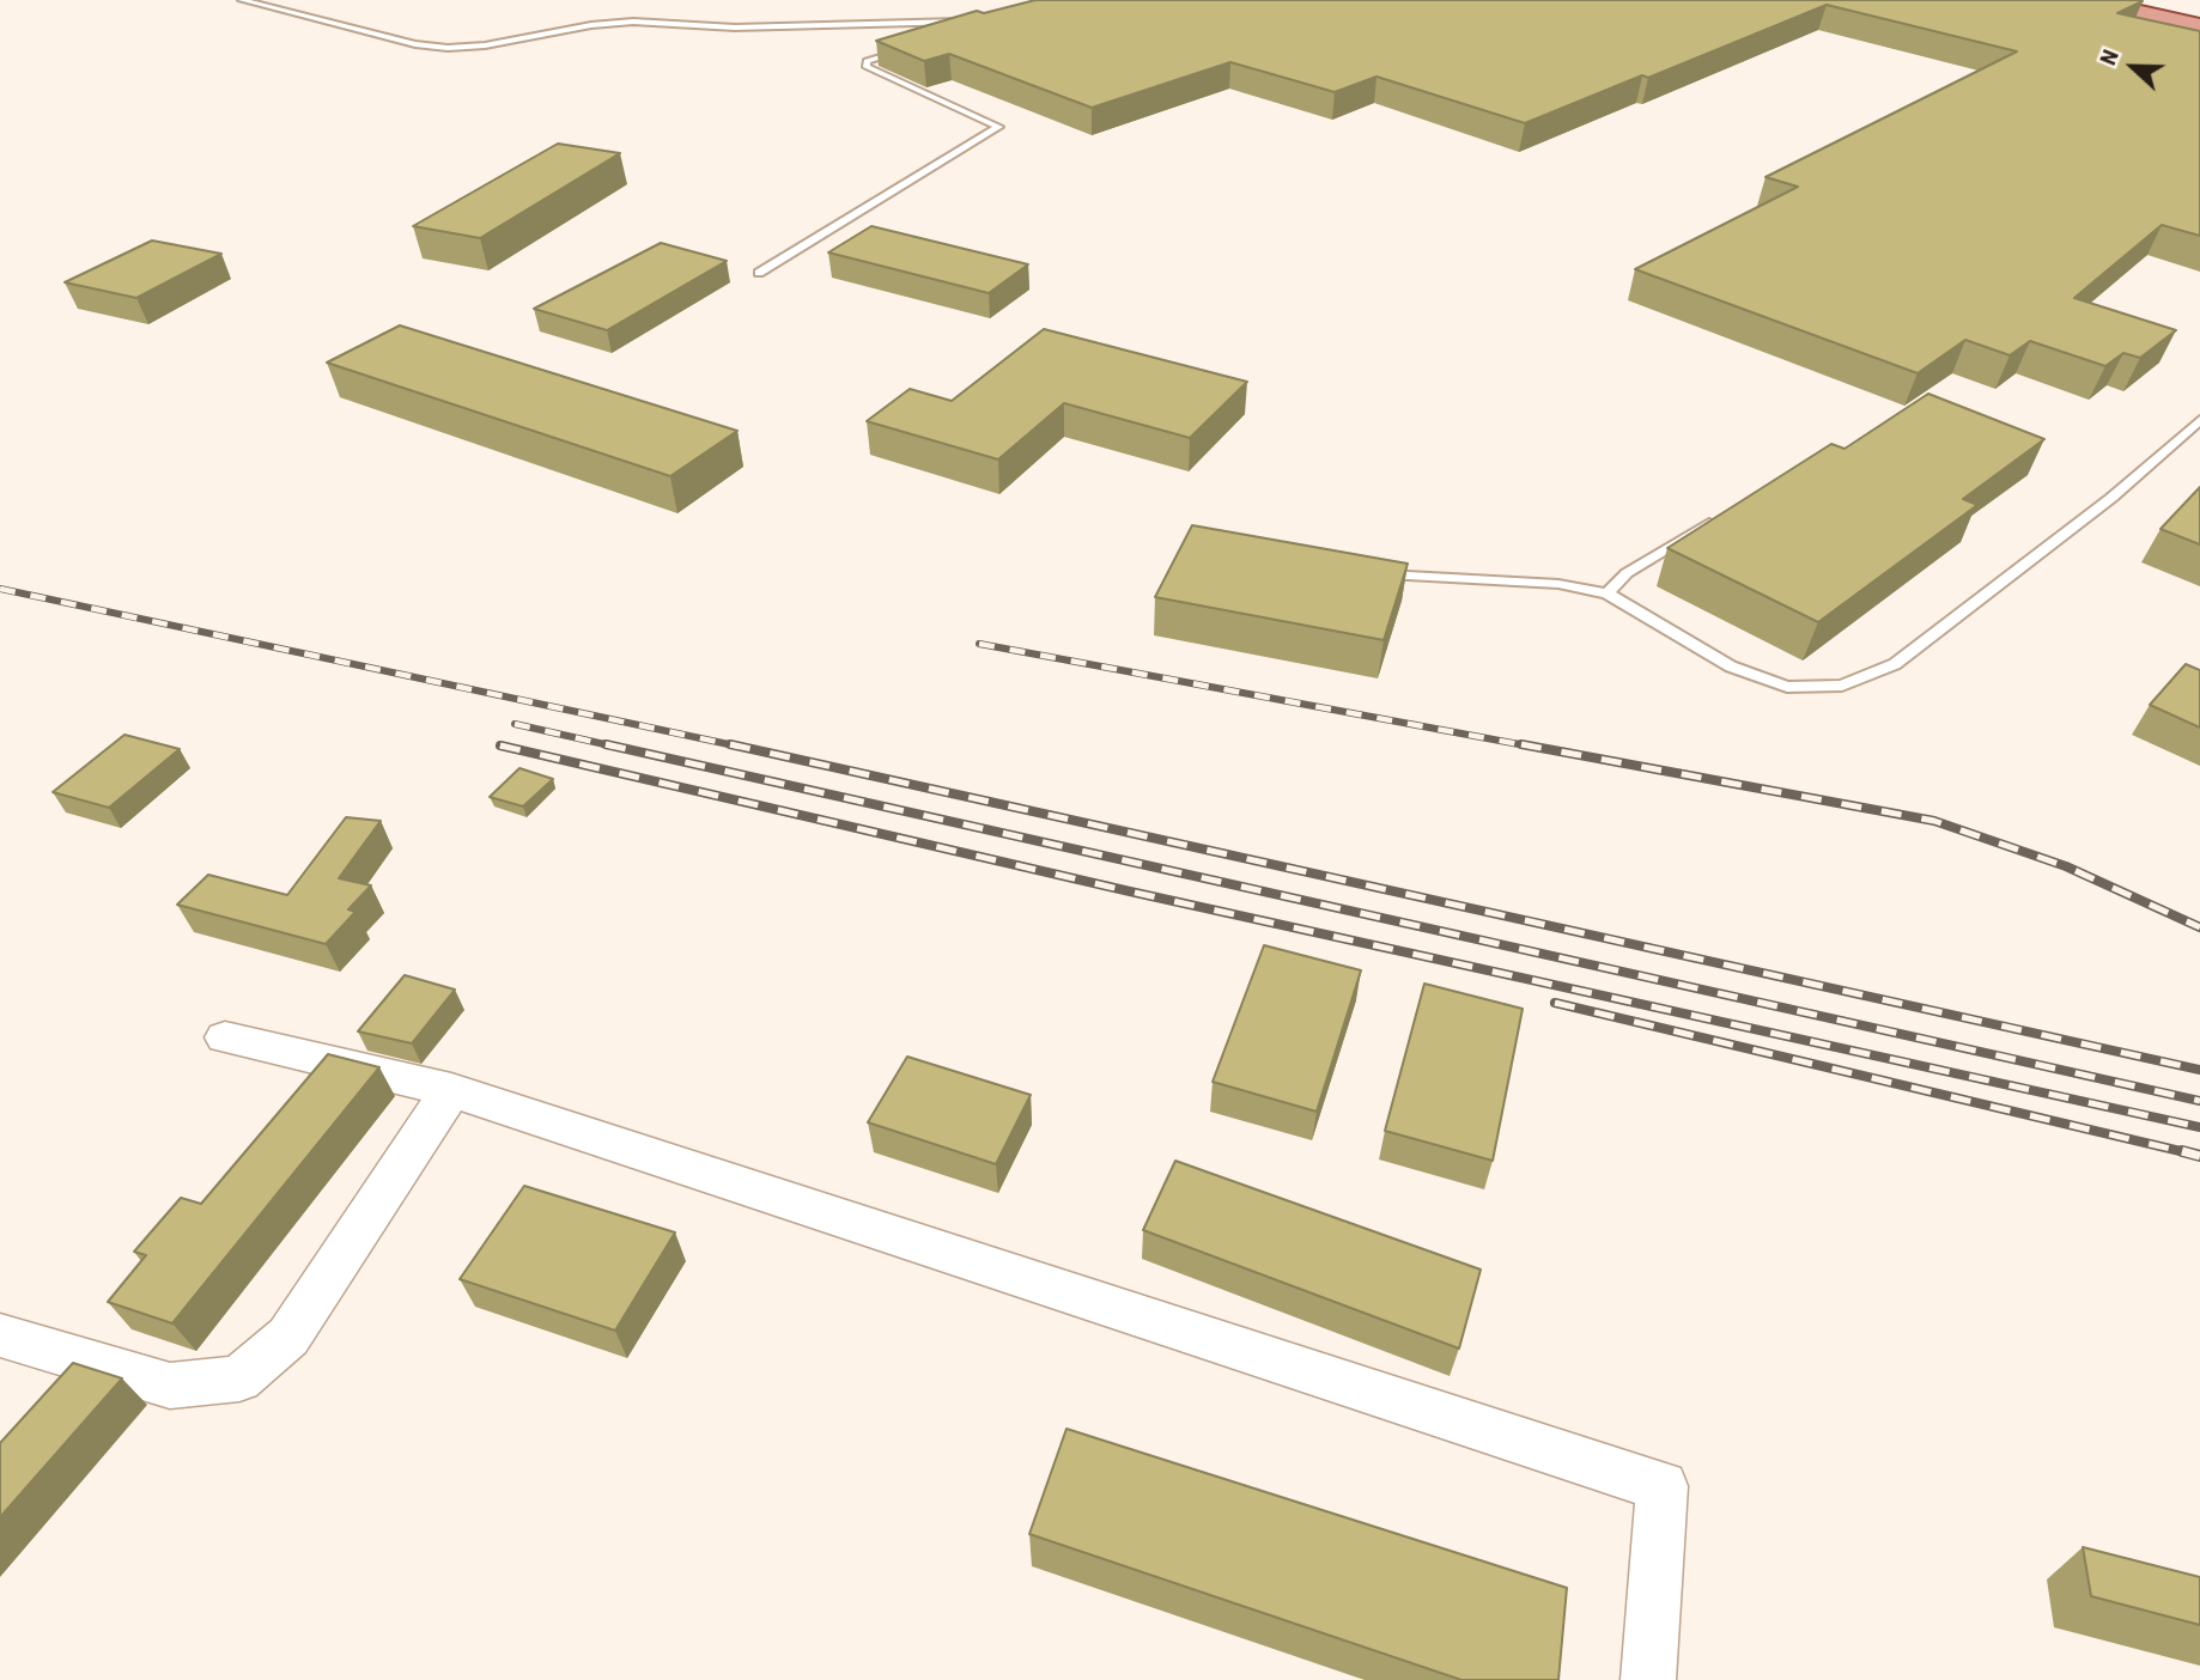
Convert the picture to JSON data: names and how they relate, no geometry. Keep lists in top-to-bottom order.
{
  "north": "left"
}
